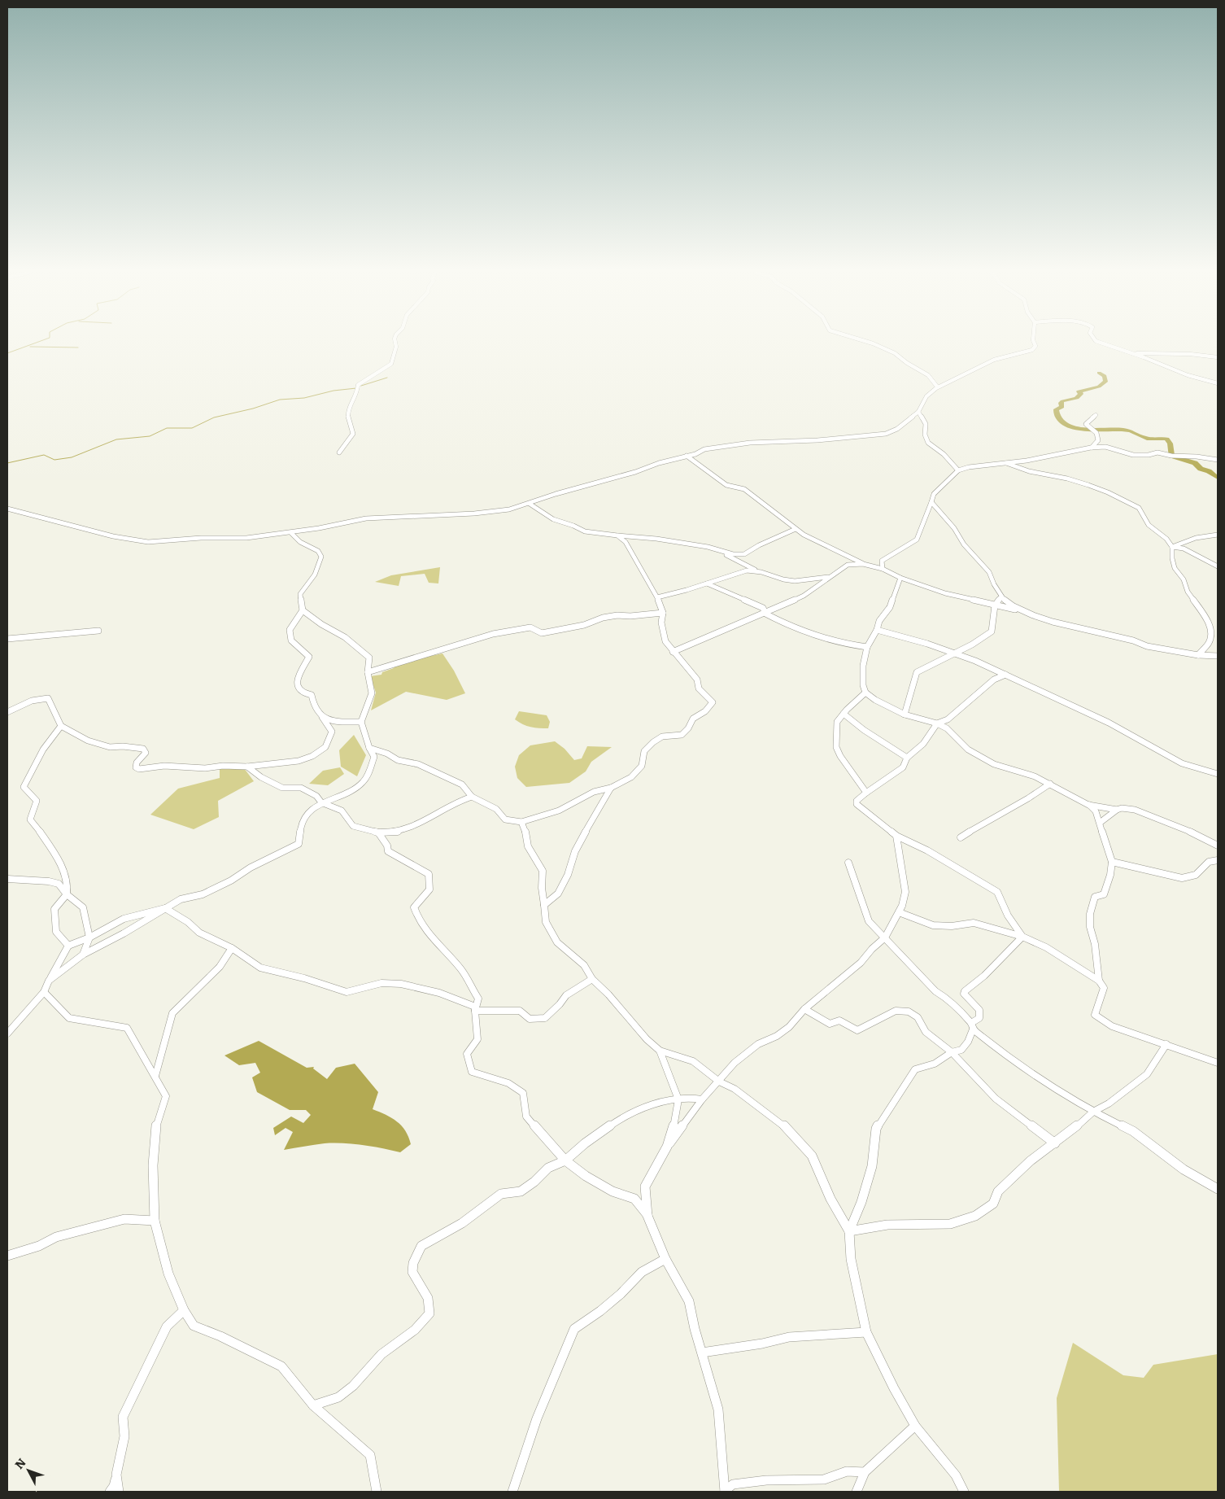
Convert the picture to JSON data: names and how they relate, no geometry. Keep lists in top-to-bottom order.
{
  "north": "top left"
}
